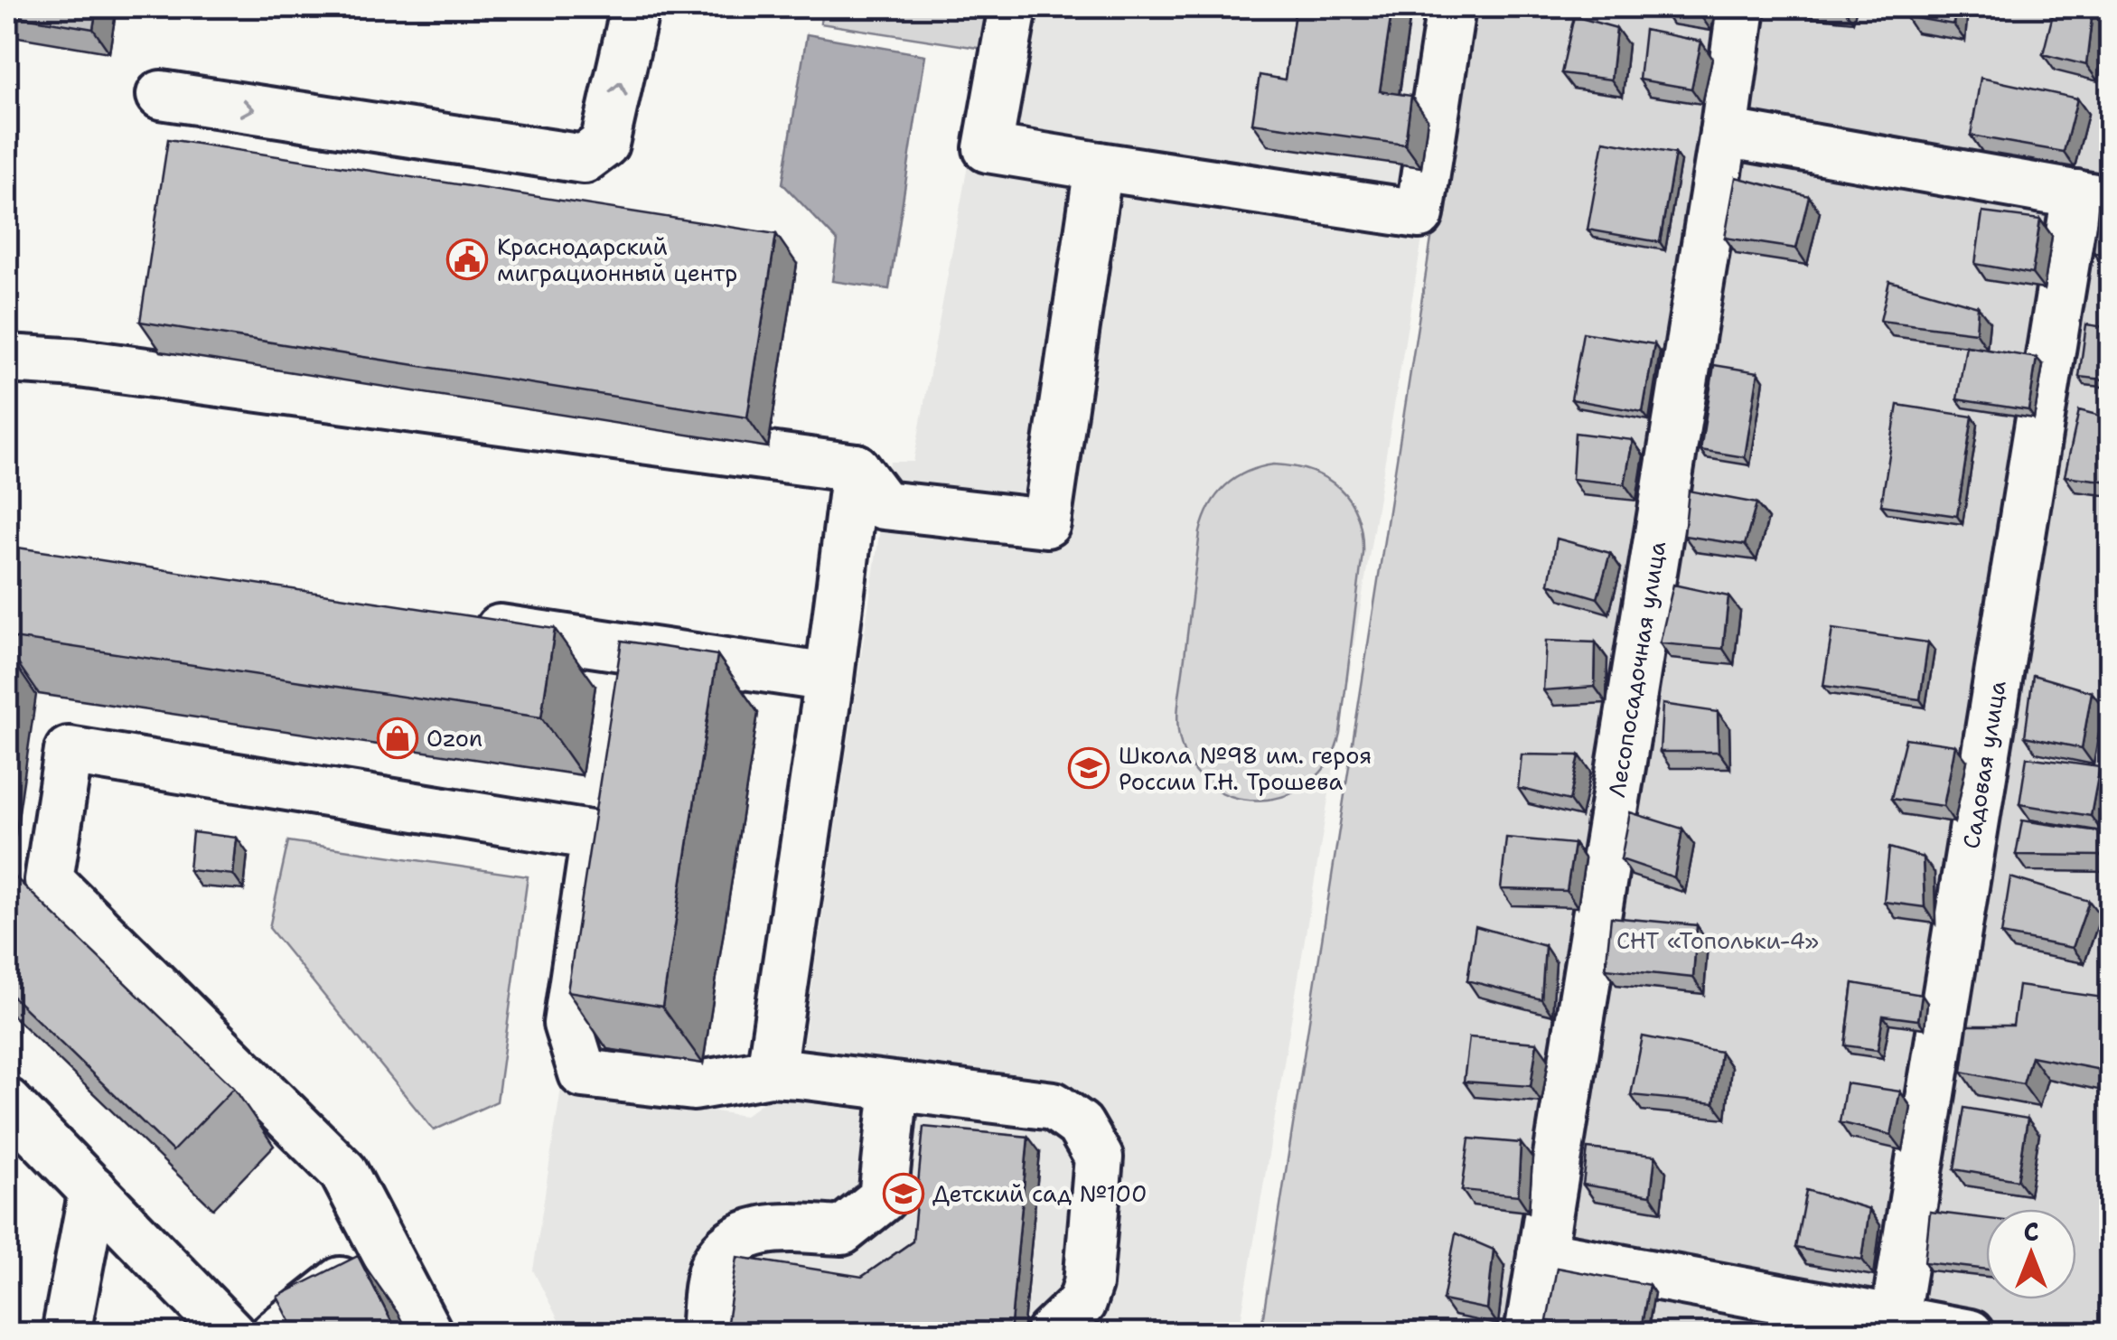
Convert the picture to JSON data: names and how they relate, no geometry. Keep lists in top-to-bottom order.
{
  "streets": {
    "street": ["Лесопосадочная улица", "Садовая улица"]
  },
  "parks": ["СНТ «Топольки-4»"],
  "places": {
    "public building": ["Краснодарский миграционный центр"],
    "shop": ["Ozon"],
    "school or university": ["Школа №98 им. героя России Г.Н. Трошева", "Детский сад №100"]
  },
  "north": "top"
}
